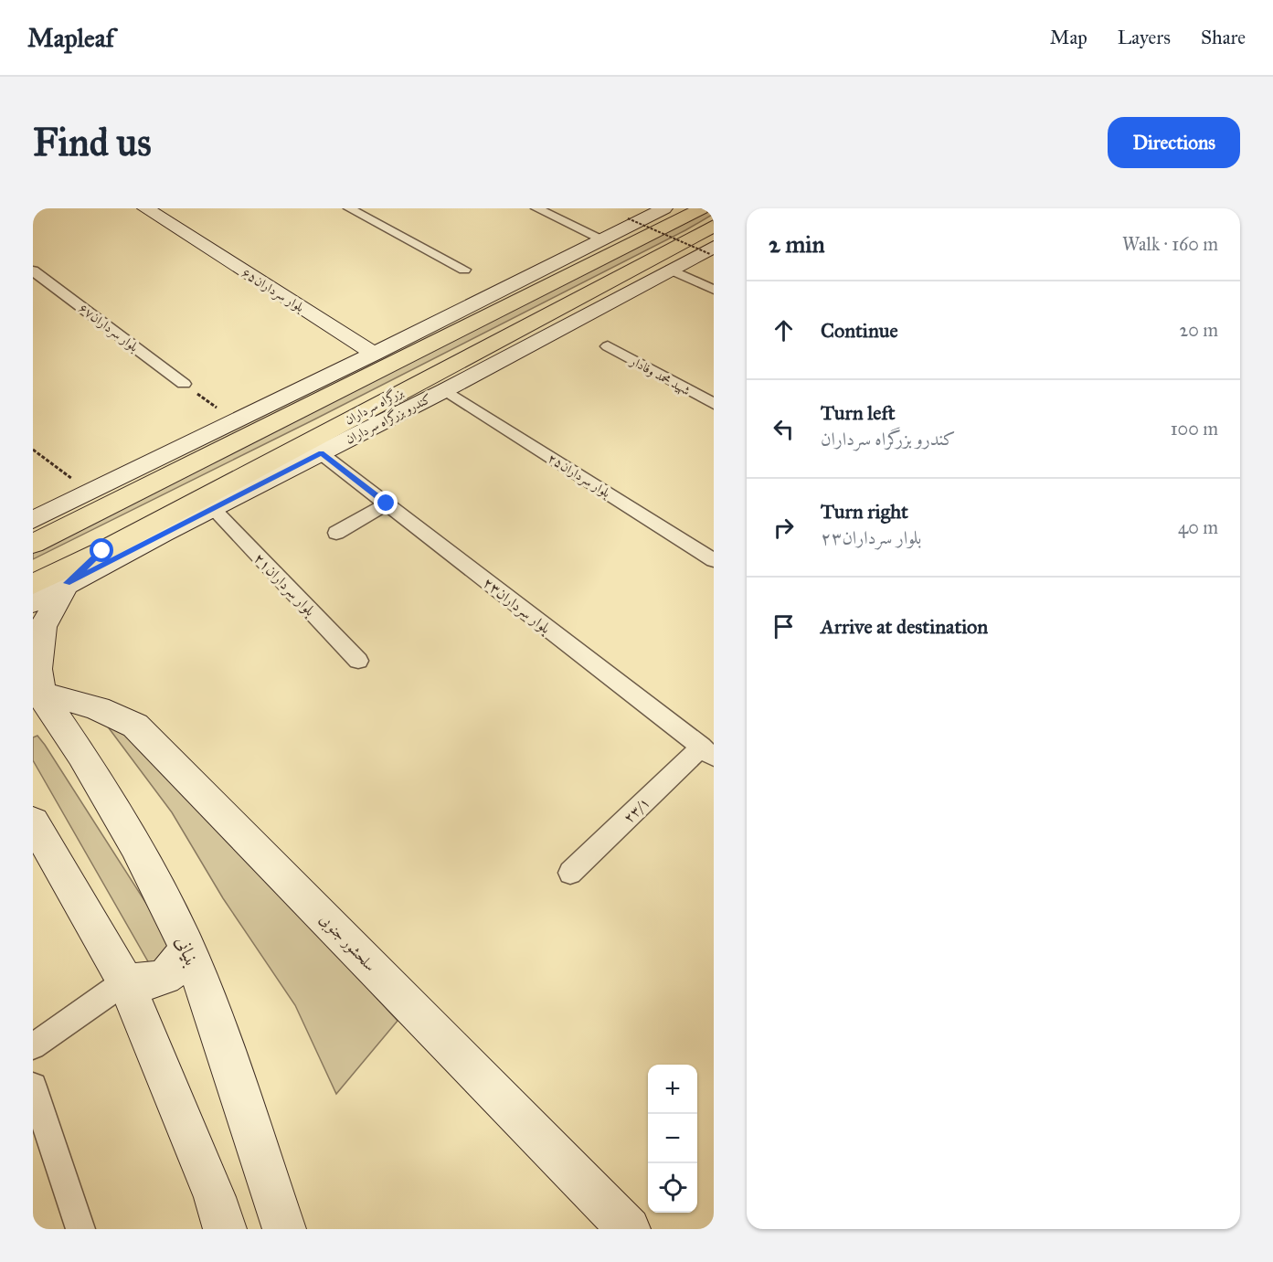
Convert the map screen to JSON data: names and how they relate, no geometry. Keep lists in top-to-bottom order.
{
  "streets": {
    "highway": ["بزرگراه سرداران"],
    "main road": [
      "بلوار سرداران۶۵",
      "کندرو بزرگراه سرداران",
      "سلحشور جنوبی",
      "بنیانی"
    ],
    "street": [
      "بلوار سرداران۶۷",
      "شهید محمد وفادار",
      "بلوار سرداران۲۵",
      "بلوار سرداران۲۱",
      "بلوار سرداران۲۳",
      "۲۳/۱"
    ]
  },
  "crossings": [
    ["کندرو بزرگراه سرداران", "بلوار سرداران۲۵"],
    ["کندرو بزرگراه سرداران", "بلوار سرداران۲۱"],
    ["کندرو بزرگراه سرداران", "بلوار سرداران۲۳"],
    ["بلوار سرداران۲۳", "۲۳/۱"],
    ["سلحشور جنوبی", "بنیانی"]
  ],
  "page": {
    "header": "Mapleaf",
    "nav": ["Map", "Layers", "Share"],
    "buttons": "Directions",
    "title": "Find us",
    "heading": ["2 min", "Walk · 160 m"],
    "list": [
      ["Continue", "20 m"],
      ["Turn left", "کندرو بزرگراه سرداران", "100 m"],
      ["Turn right", "بلوار سرداران۲۳", "40 m"],
      "Arrive at destination"
    ],
    "map_buttons": ["+", "−"]
  }
}
